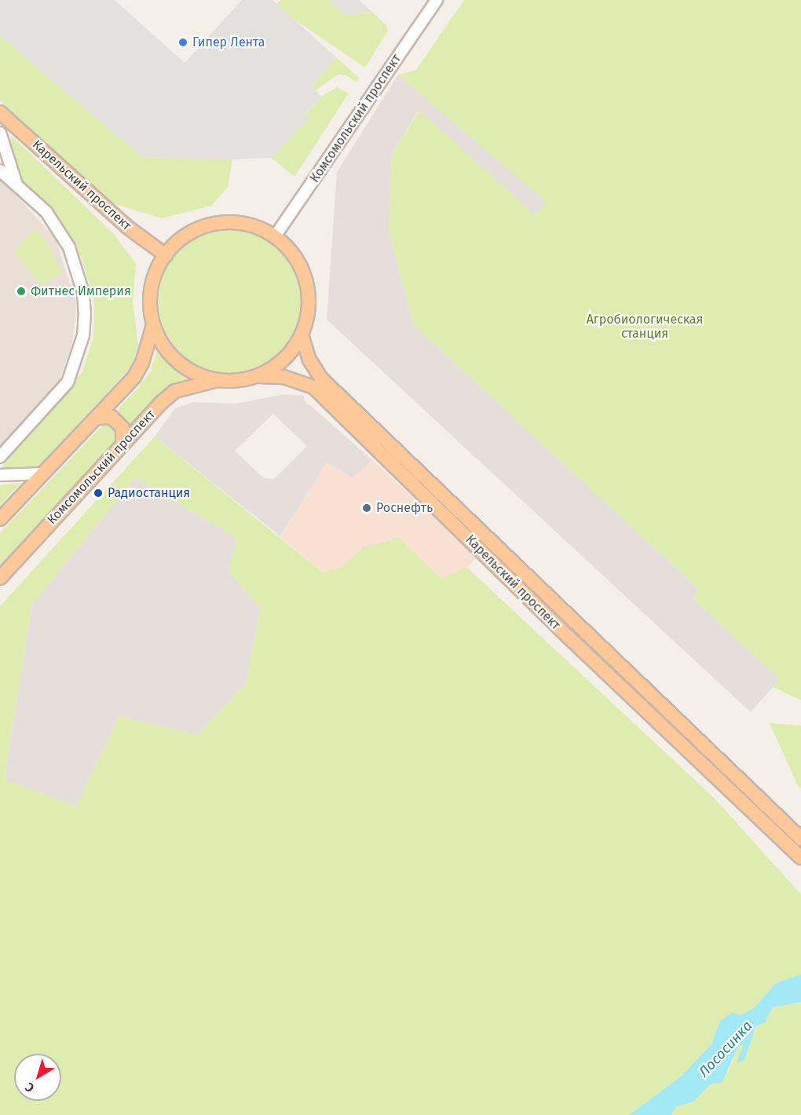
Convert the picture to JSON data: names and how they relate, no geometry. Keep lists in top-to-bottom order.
{
  "streets": {
    "main road": ["Комсомольский проспект", "Карельский проспект"]
  },
  "crossings": [
    ["Комсомольский проспект", "Карельский проспект"]
  ],
  "water": ["Лососинка"],
  "parks": ["Агробиологическая станция"],
  "places": [
    "Гипер Лента",
    "Фитнес Империя",
    "Радиостанция",
    "Роснефть"
  ],
  "north": "bottom left"
}
